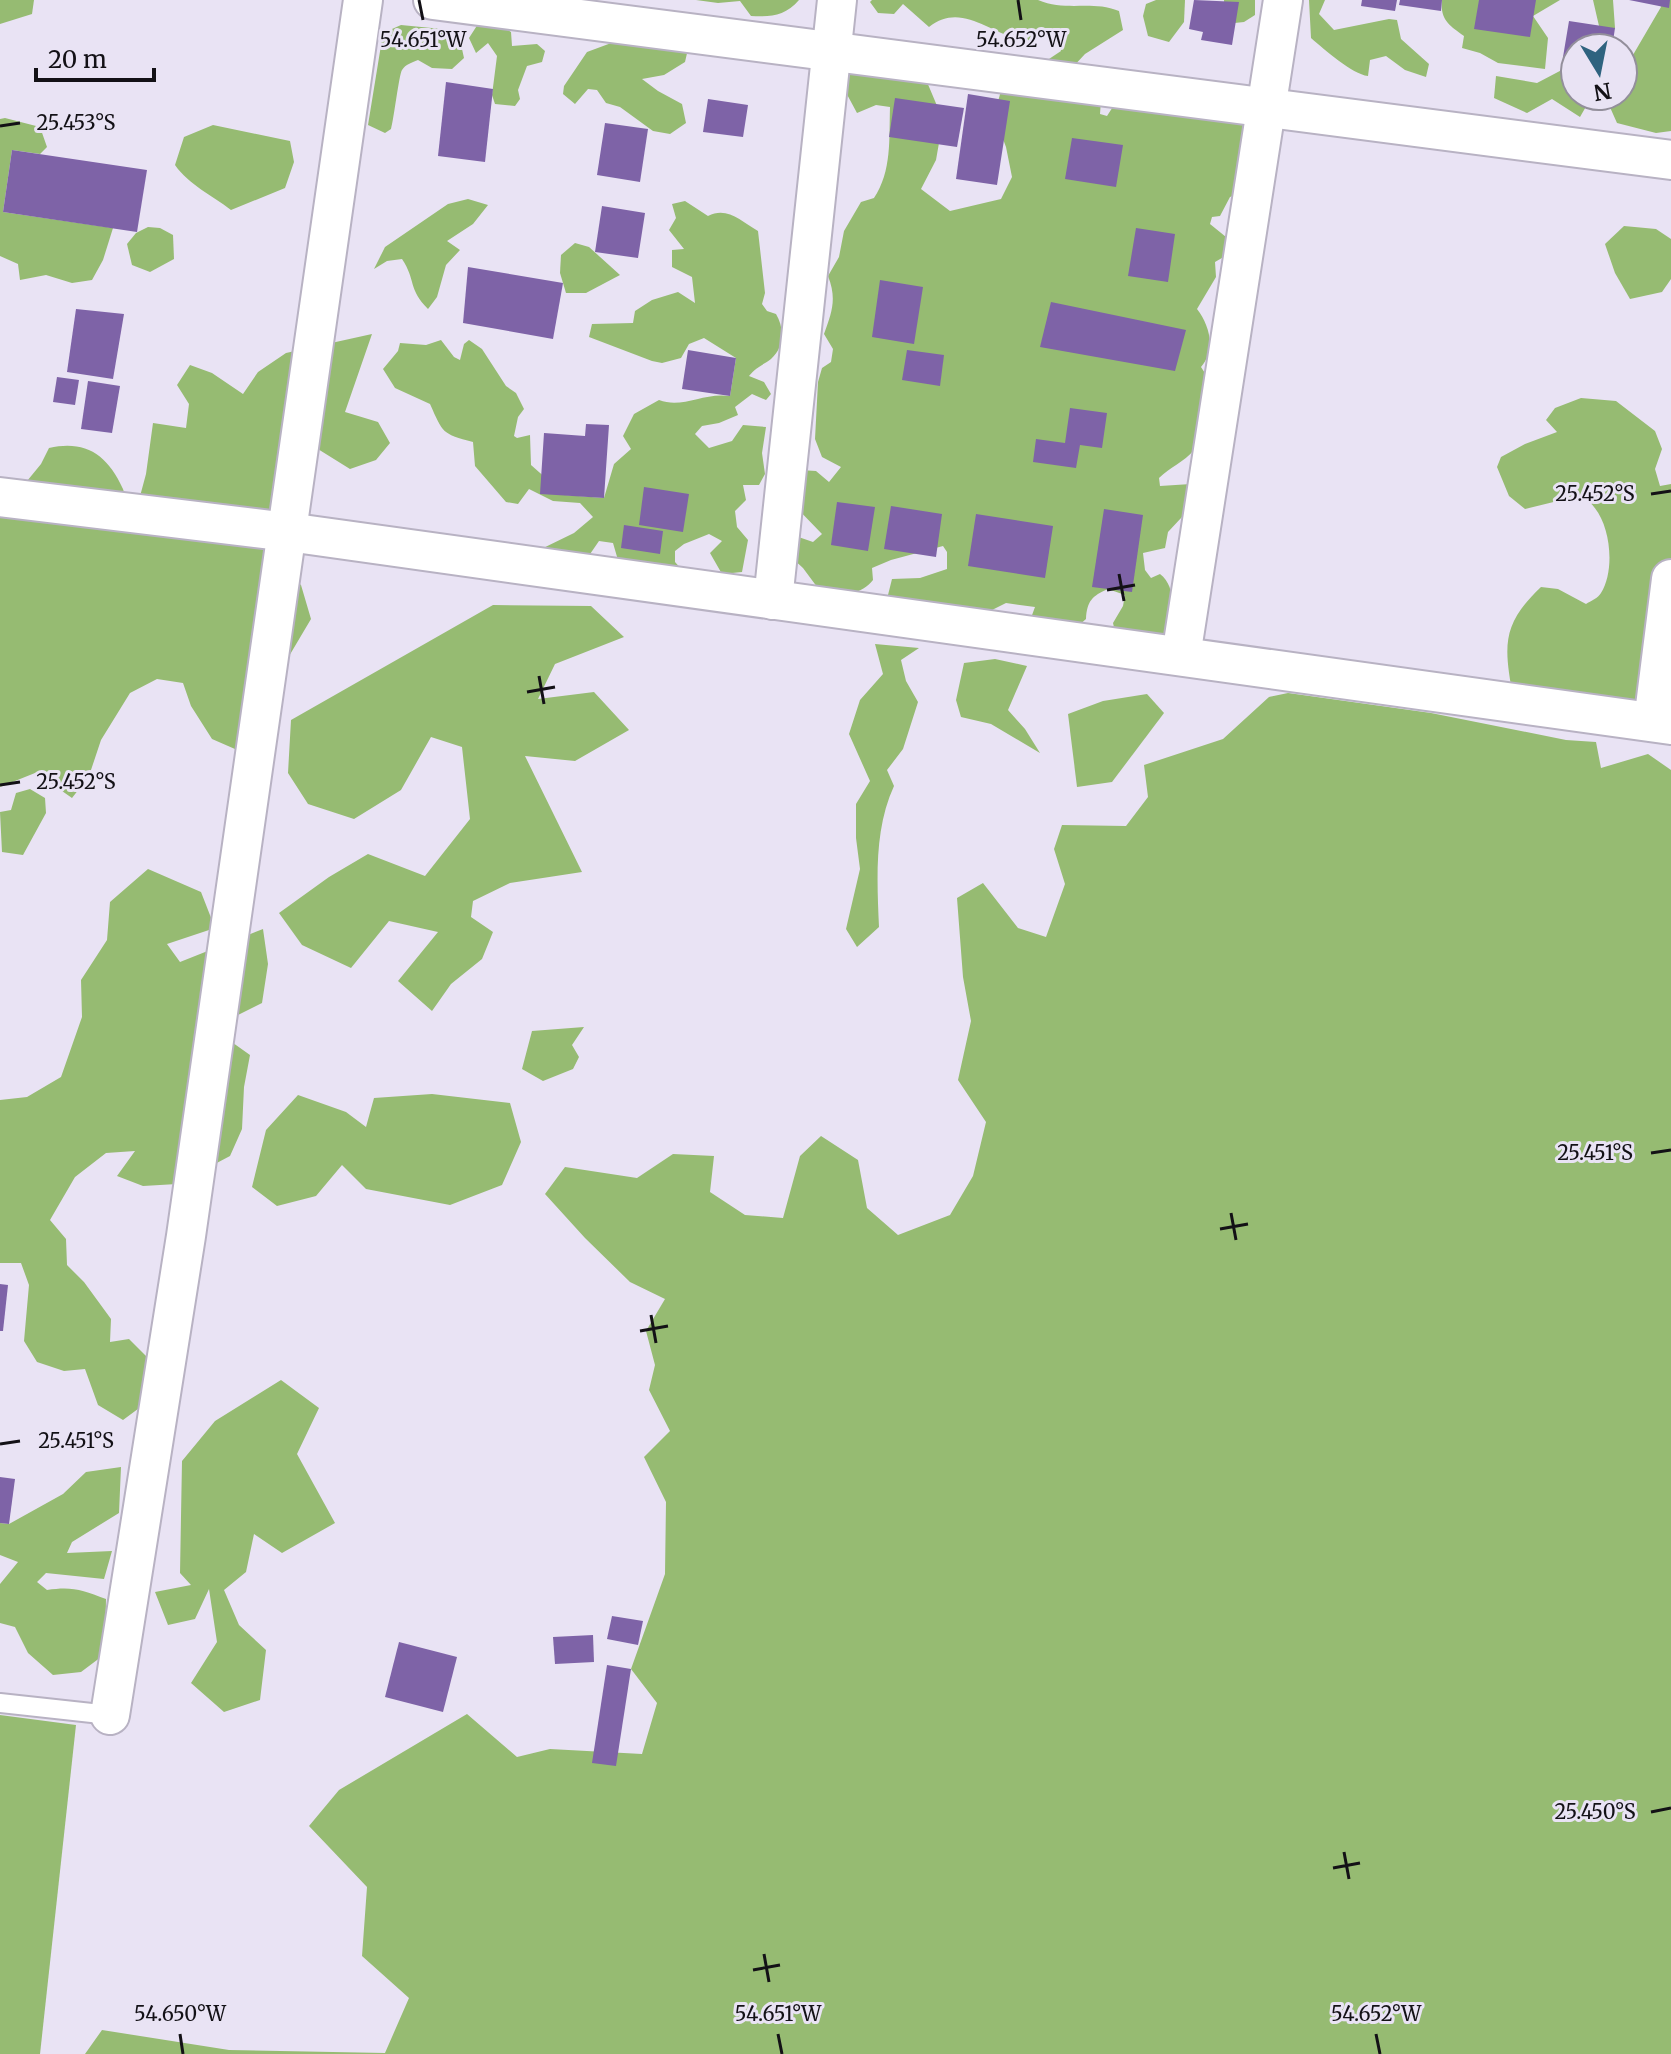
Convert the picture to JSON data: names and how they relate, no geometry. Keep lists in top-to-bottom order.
{
  "scale_bar": "20 m",
  "north": "bottom",
  "coordinates": [
    "54.651°W",
    "54.652°W",
    "25.453°S",
    "25.452°S",
    "25.451°S",
    "25.450°S",
    "54.650°W"
  ]
}
